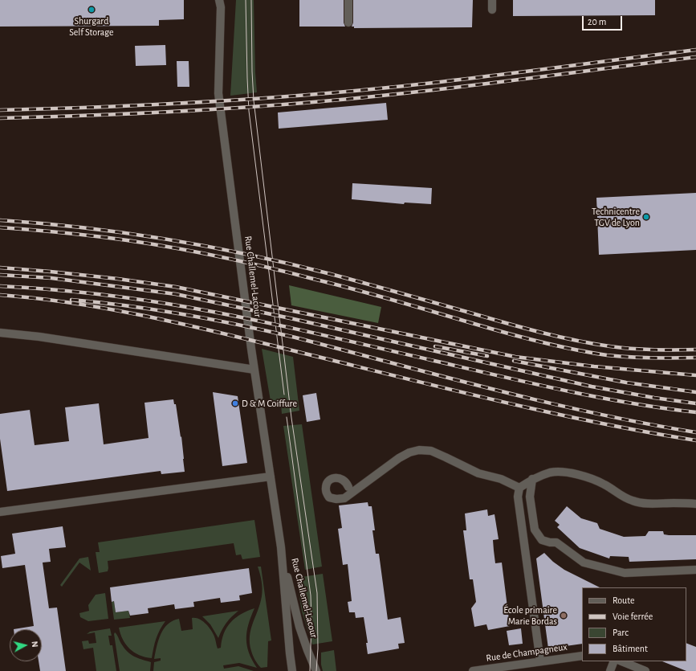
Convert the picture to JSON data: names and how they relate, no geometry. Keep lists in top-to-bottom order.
{
  "streets": {
    "street": ["Rue Challemel-Lacour", "Rue de Champagneux"]
  },
  "places": [
    "Shurgard Self Storage",
    "Technicentre TGV de Lyon",
    "D & M Coiffure",
    "École primaire Marie Bordas"
  ],
  "legend": [
    "Route",
    "Voie ferrée",
    "Parc",
    "Bâtiment"
  ],
  "scale_bar": "20 m",
  "north": "right"
}
